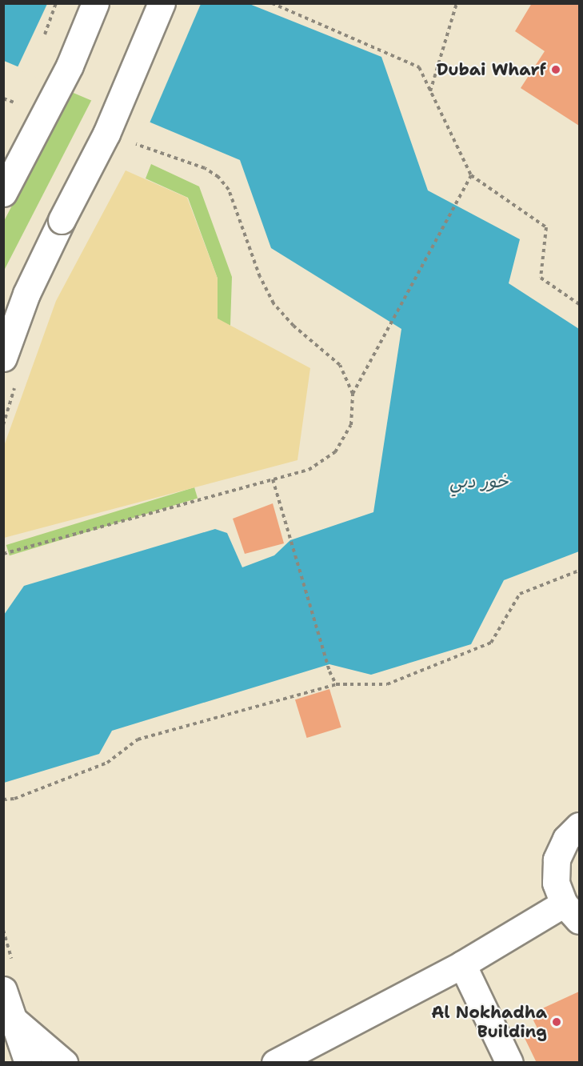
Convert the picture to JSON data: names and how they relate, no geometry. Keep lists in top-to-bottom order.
{
  "water": ["خور دبي"],
  "places": ["Dubai Wharf", "Al Nokhadha Building"]
}
